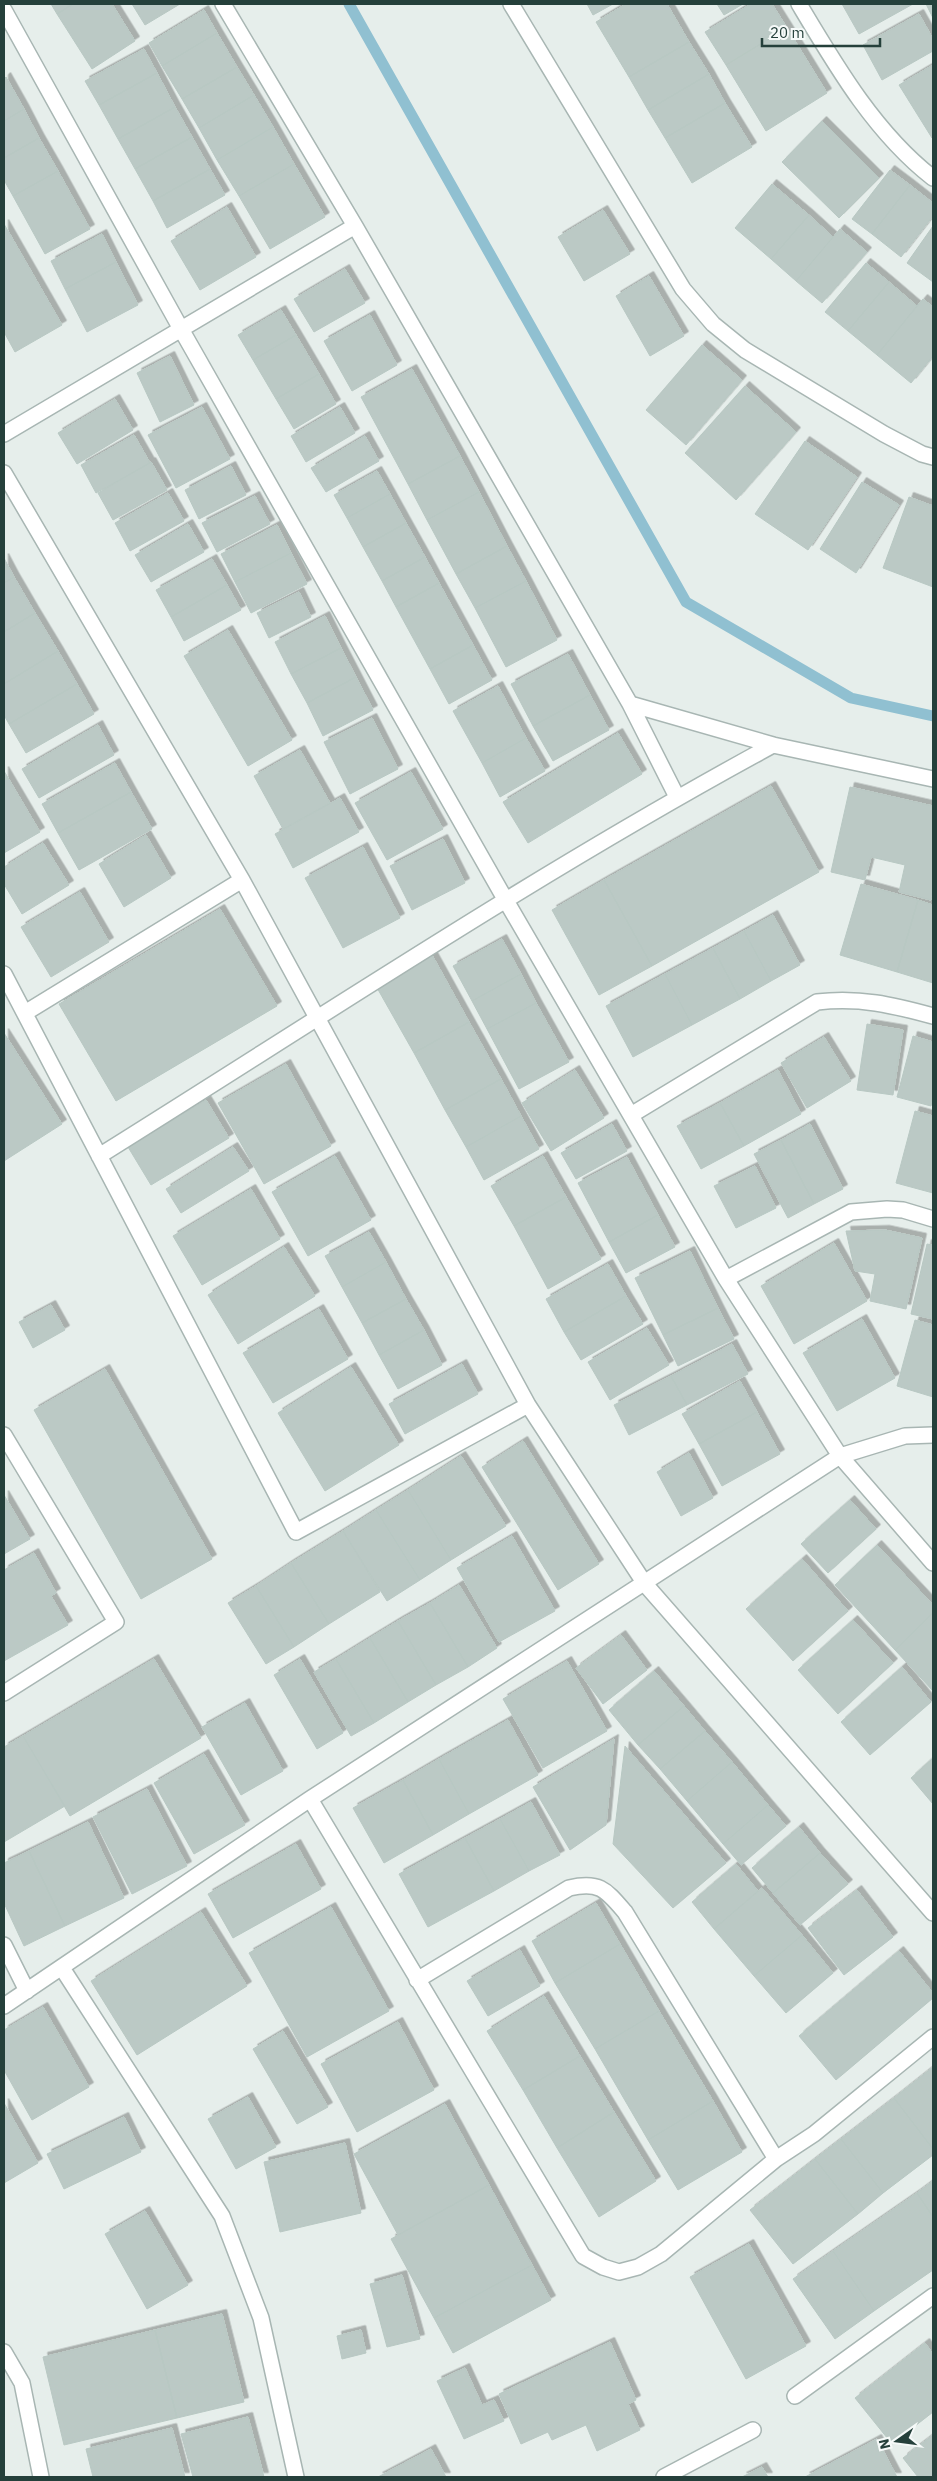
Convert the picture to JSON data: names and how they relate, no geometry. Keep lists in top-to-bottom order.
{
  "scale_bar": "20 m",
  "north": "left"
}
